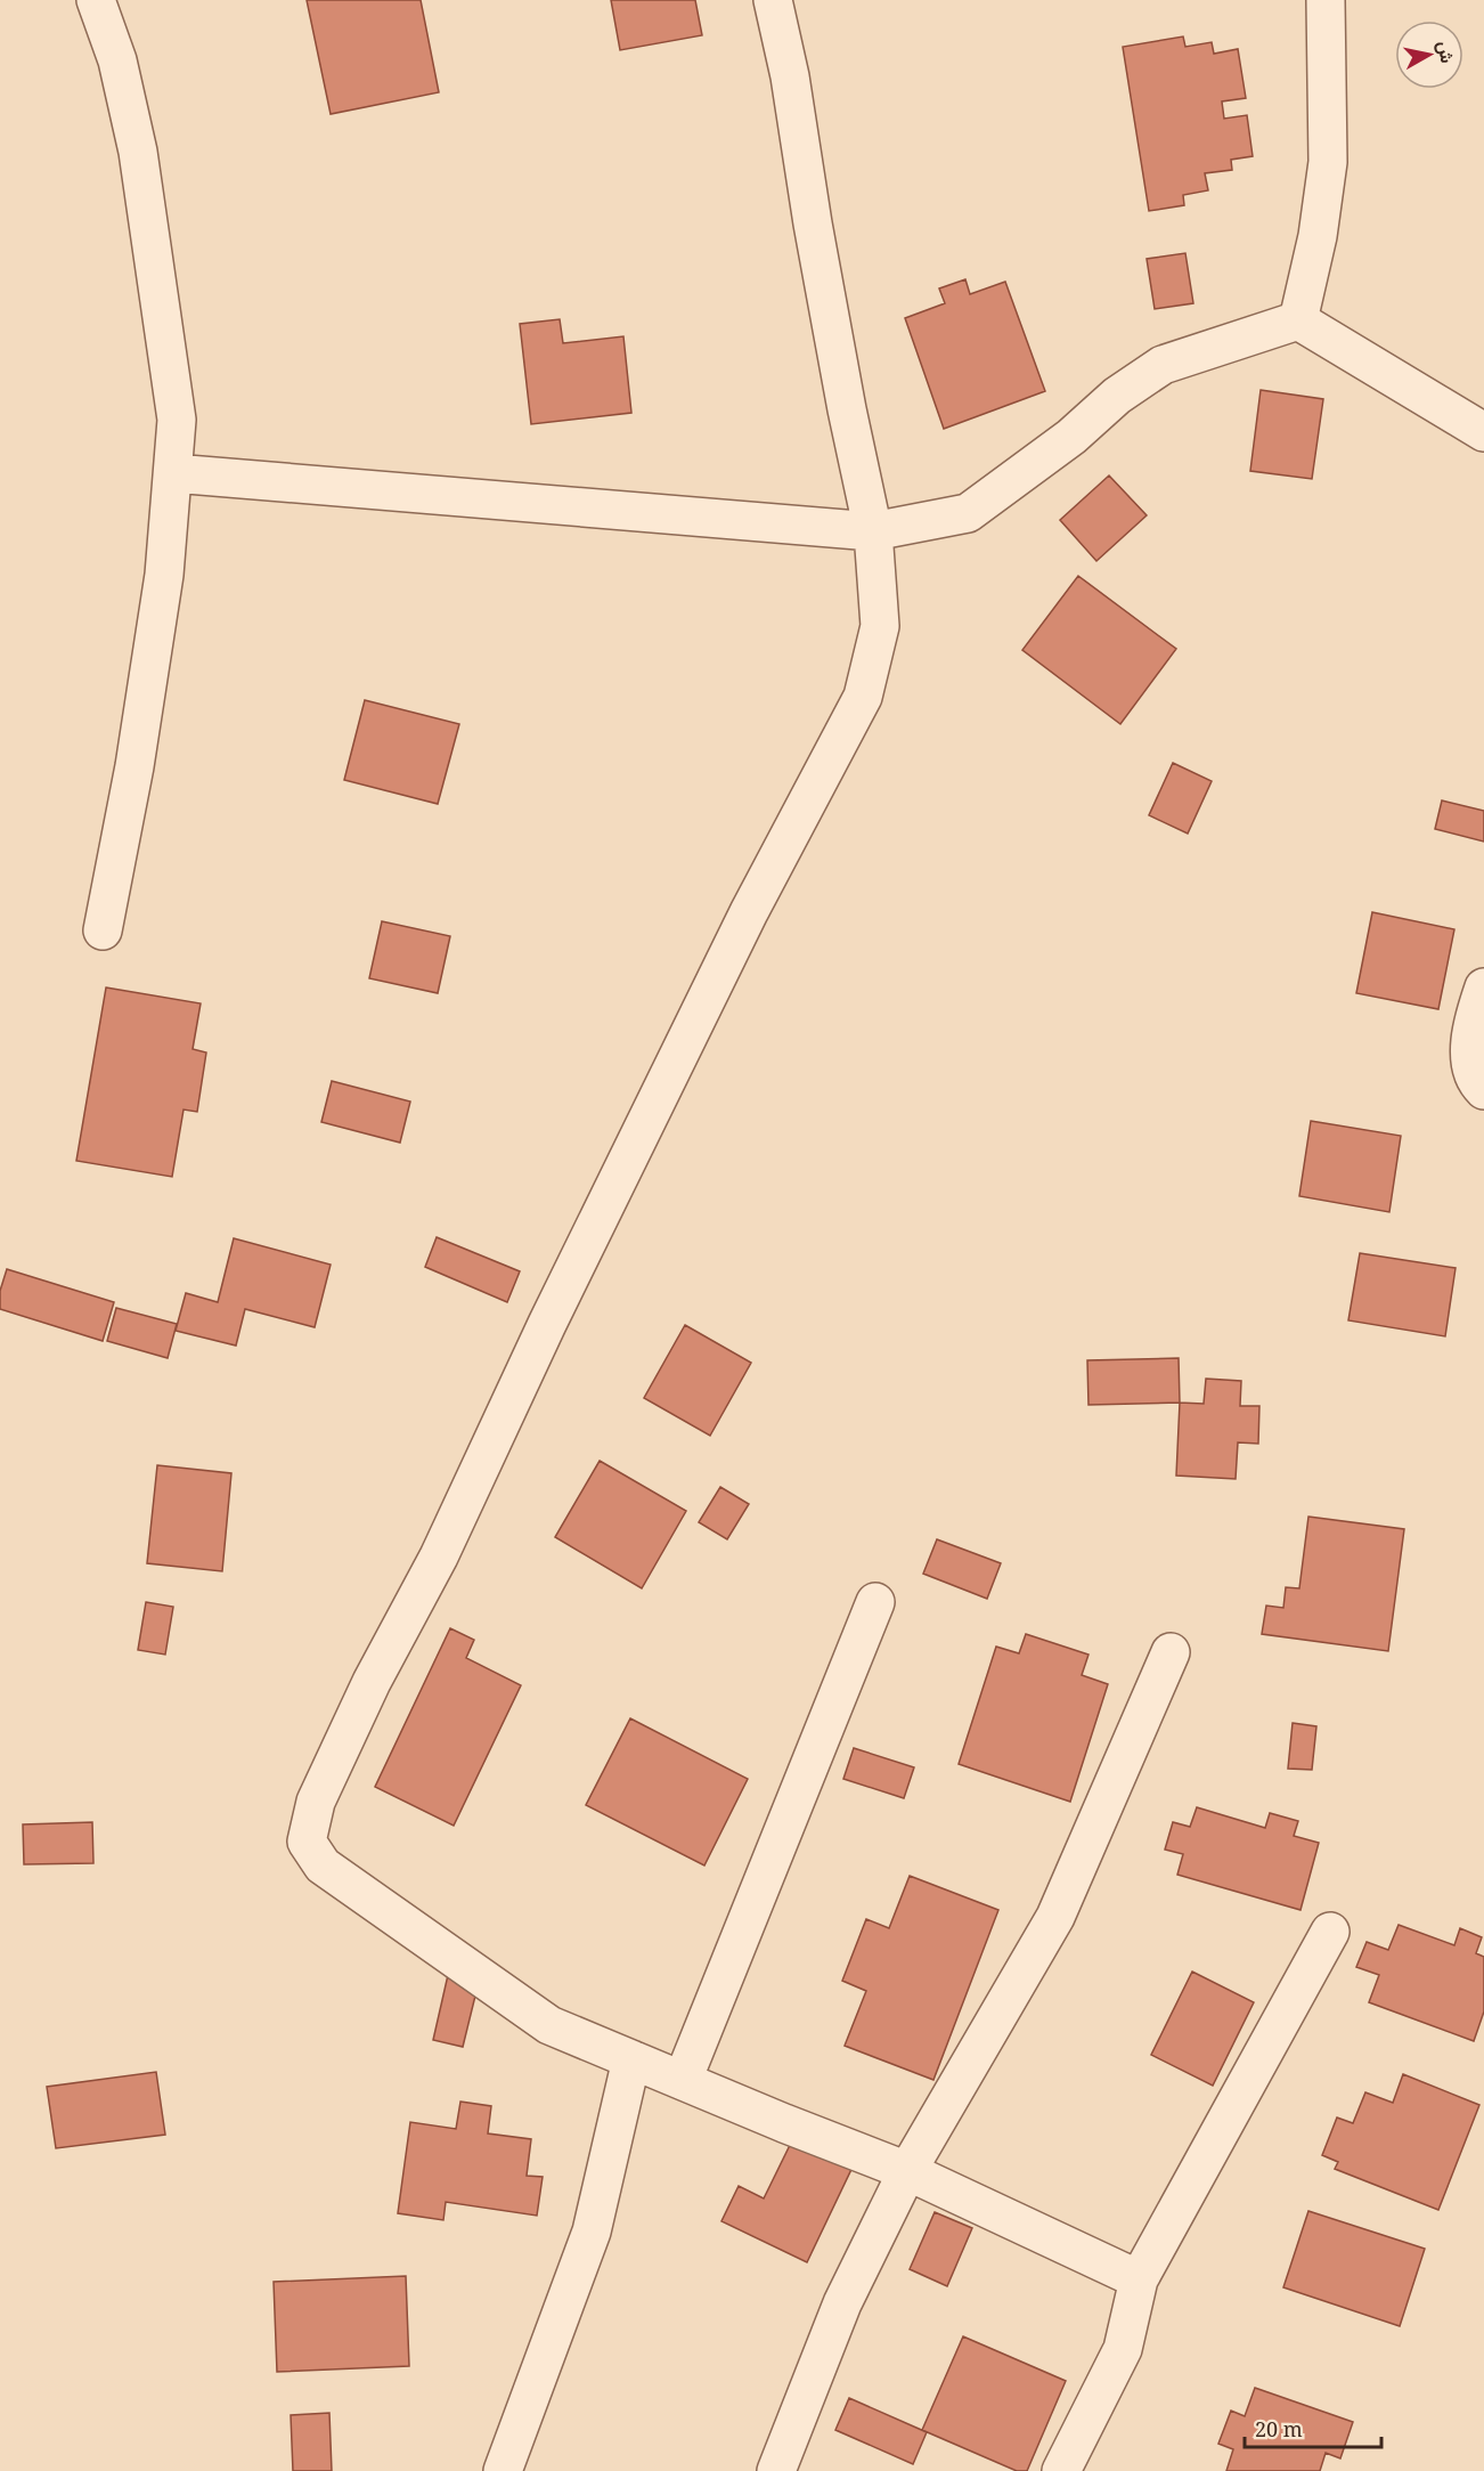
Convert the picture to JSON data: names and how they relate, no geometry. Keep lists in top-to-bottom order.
{
  "scale_bar": "20 m",
  "north": "right"
}
